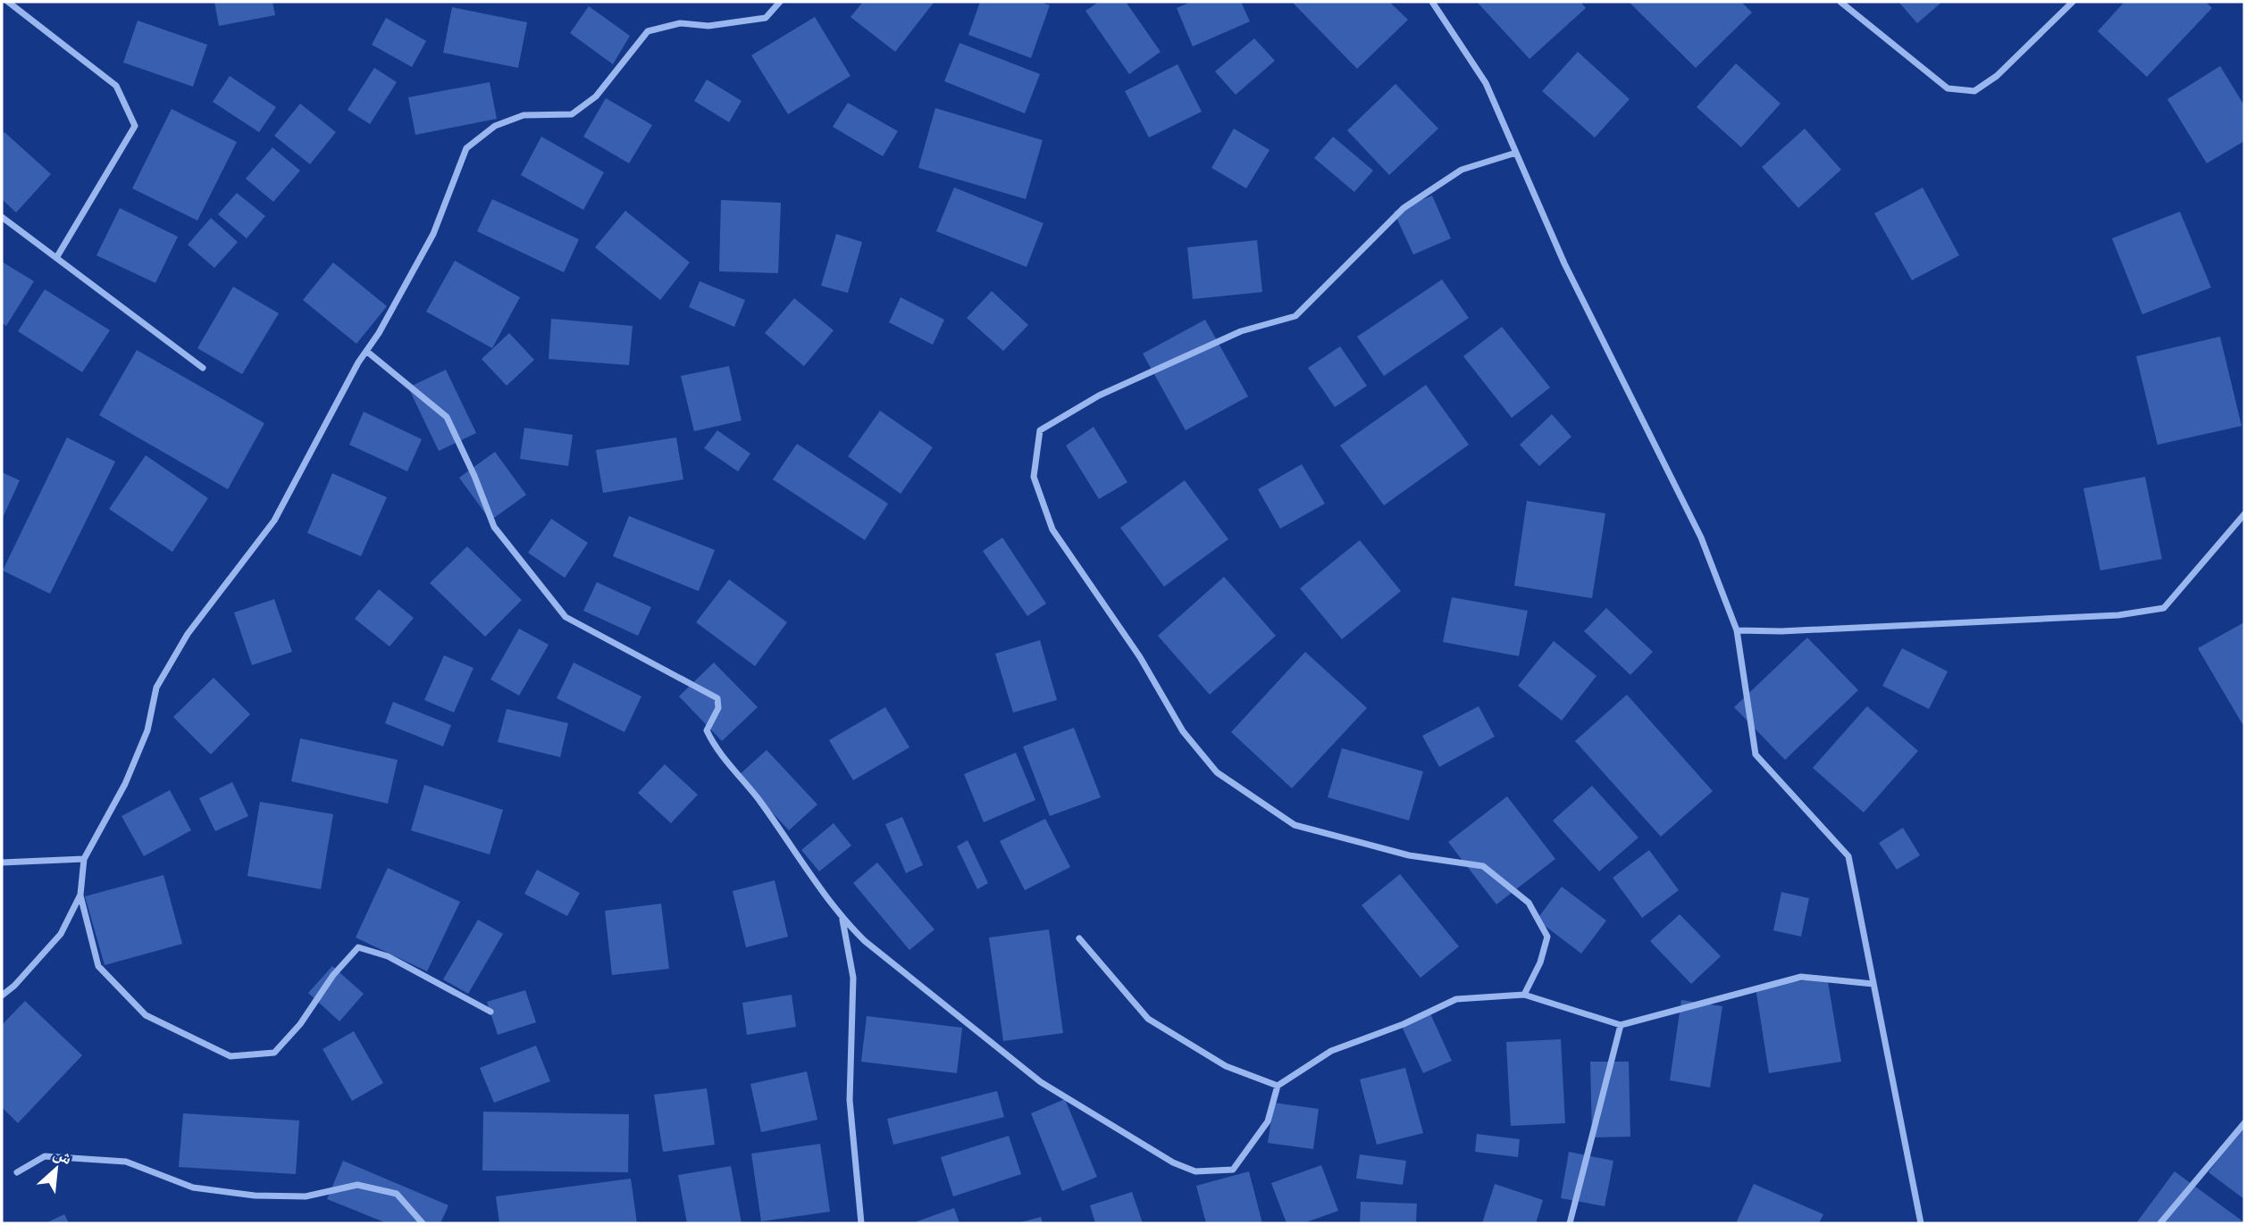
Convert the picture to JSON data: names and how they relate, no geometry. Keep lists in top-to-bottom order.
{
  "north": "top right"
}
